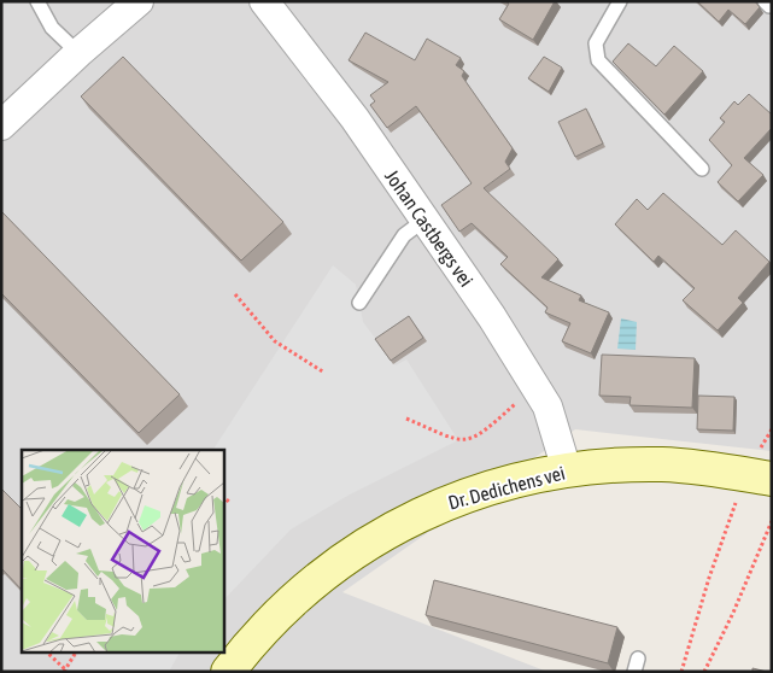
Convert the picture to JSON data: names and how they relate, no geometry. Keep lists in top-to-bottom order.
{
  "streets": {
    "street": ["Johan Castbergs vei", "Dr. Dedichens vei"]
  },
  "crossings": [
    ["Johan Castbergs vei", "Dr. Dedichens vei"]
  ]
}
